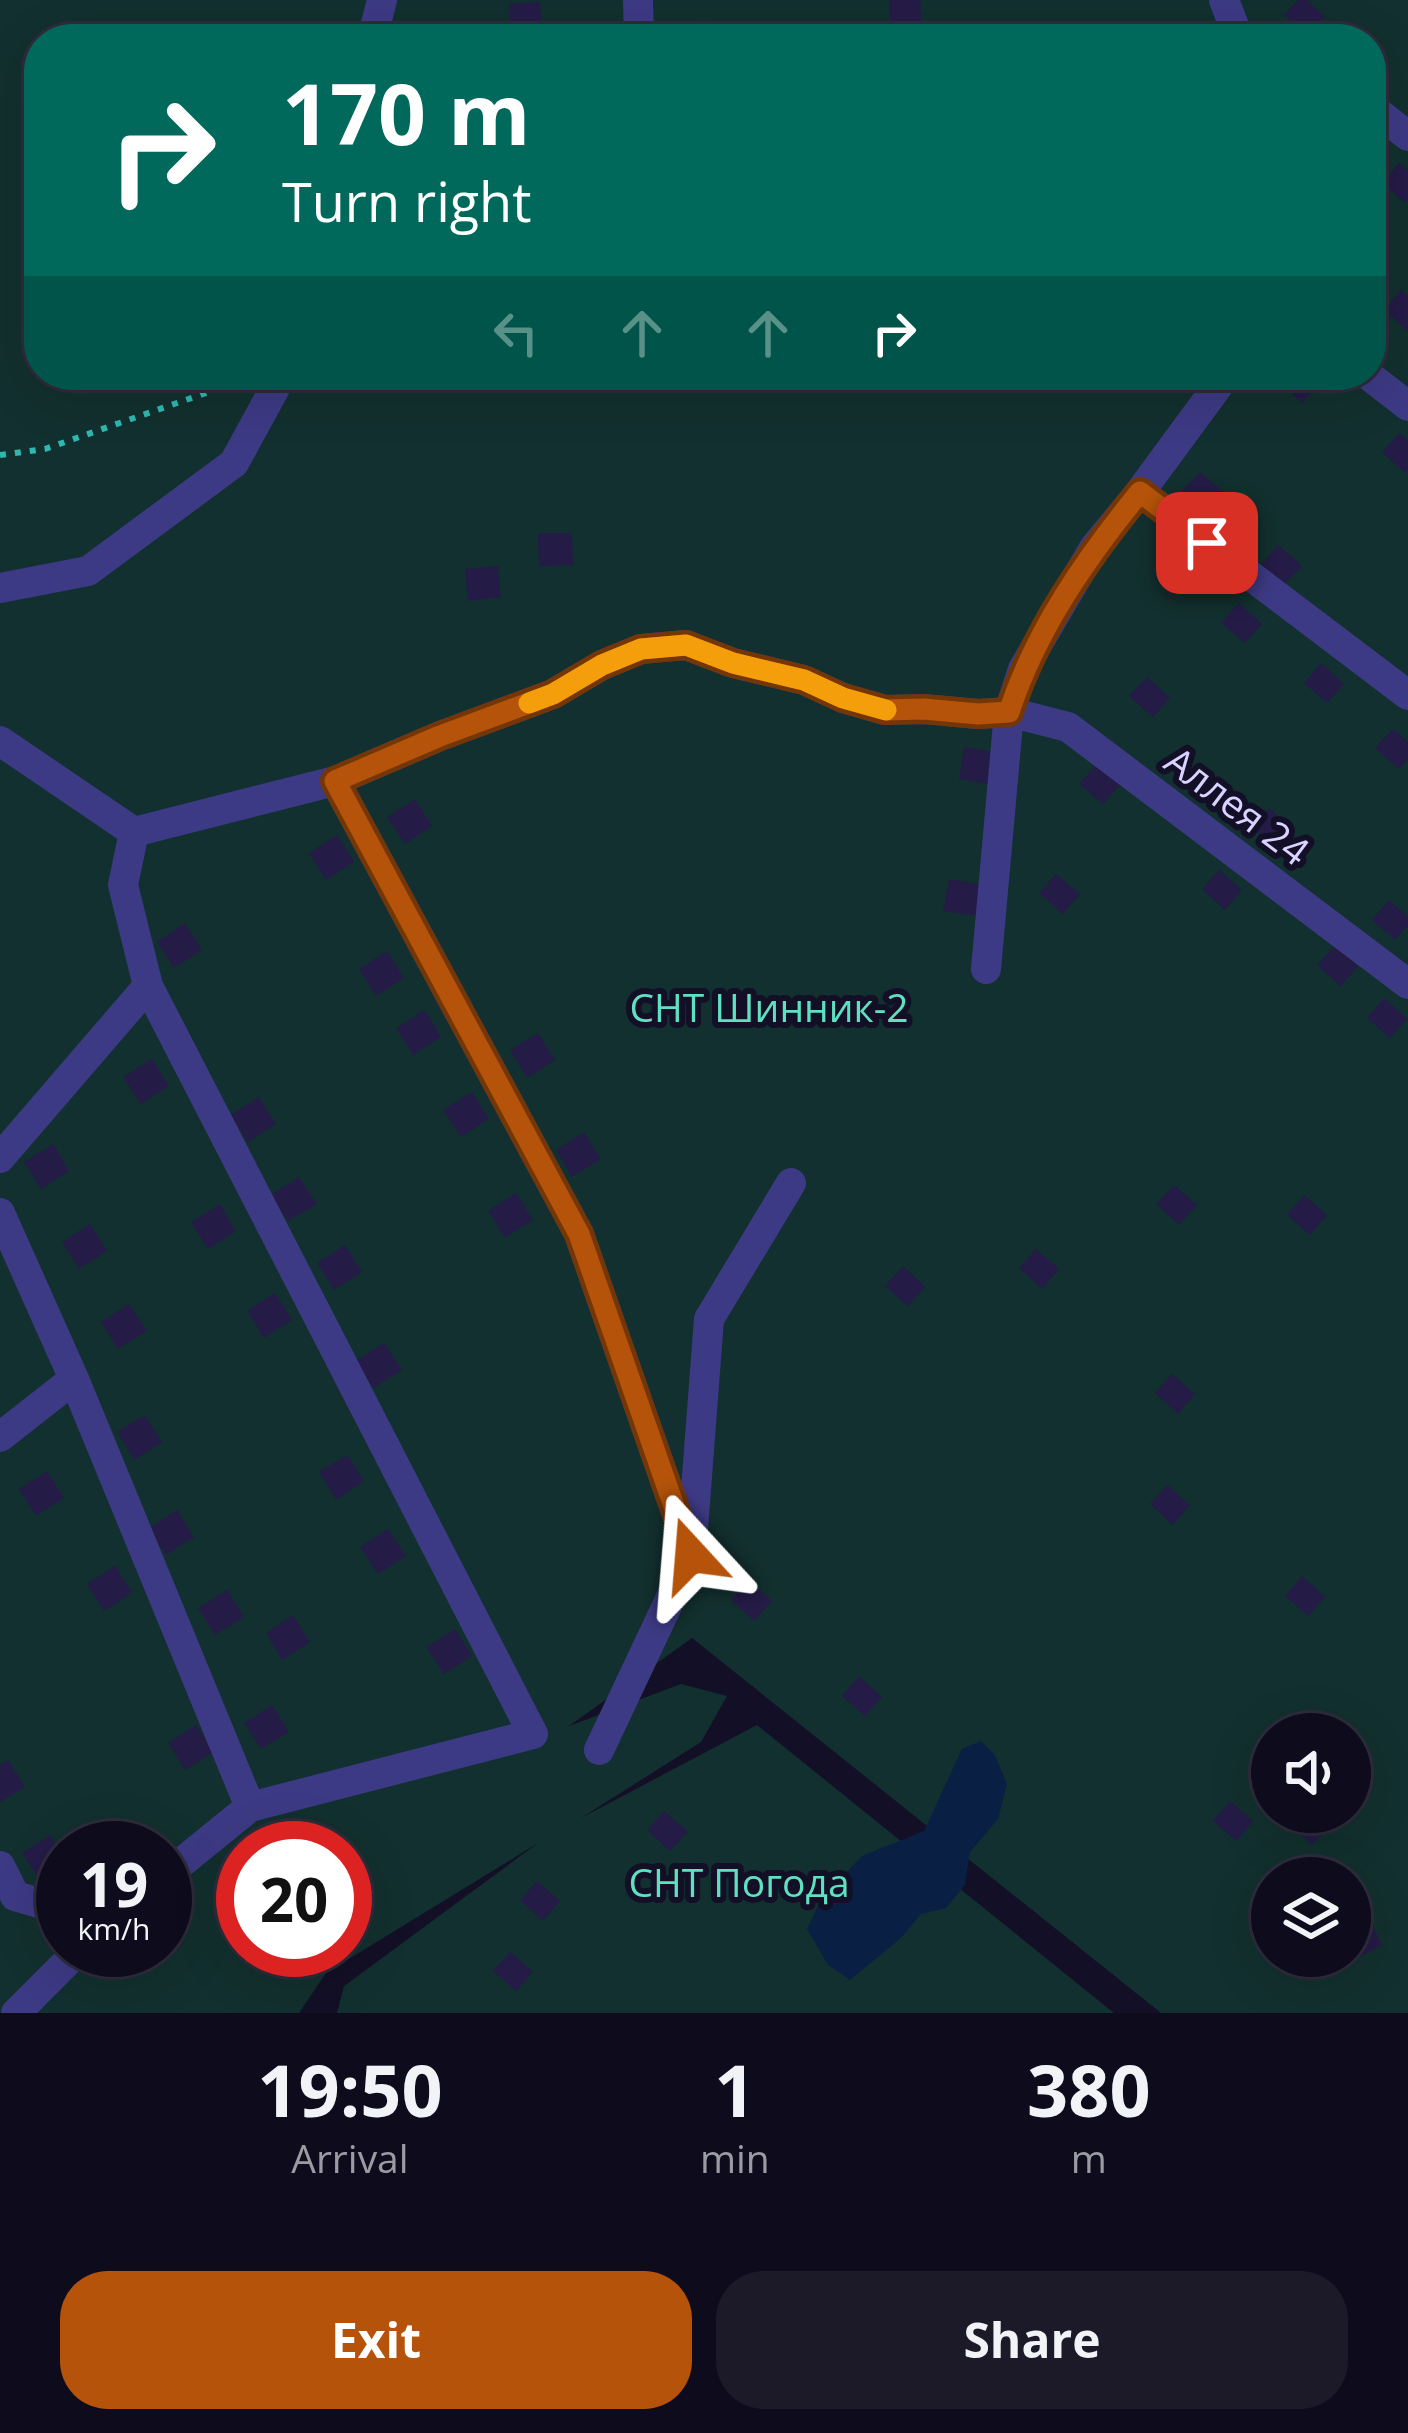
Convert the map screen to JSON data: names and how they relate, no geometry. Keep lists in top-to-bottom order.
{
  "streets": {
    "lane": ["Аллея 24"]
  },
  "parks": ["СНТ Шинник-2", "СНТ Погода"],
  "page": {
    "turn": ["170 m", "Turn right"],
    "speed": "19 km/h",
    "limit": "20",
    "eta": [
      "19:50",
      "Arrival",
      "1",
      "min",
      "380",
      "m"
    ],
    "buttons": ["Exit", "Share"]
  }
}
